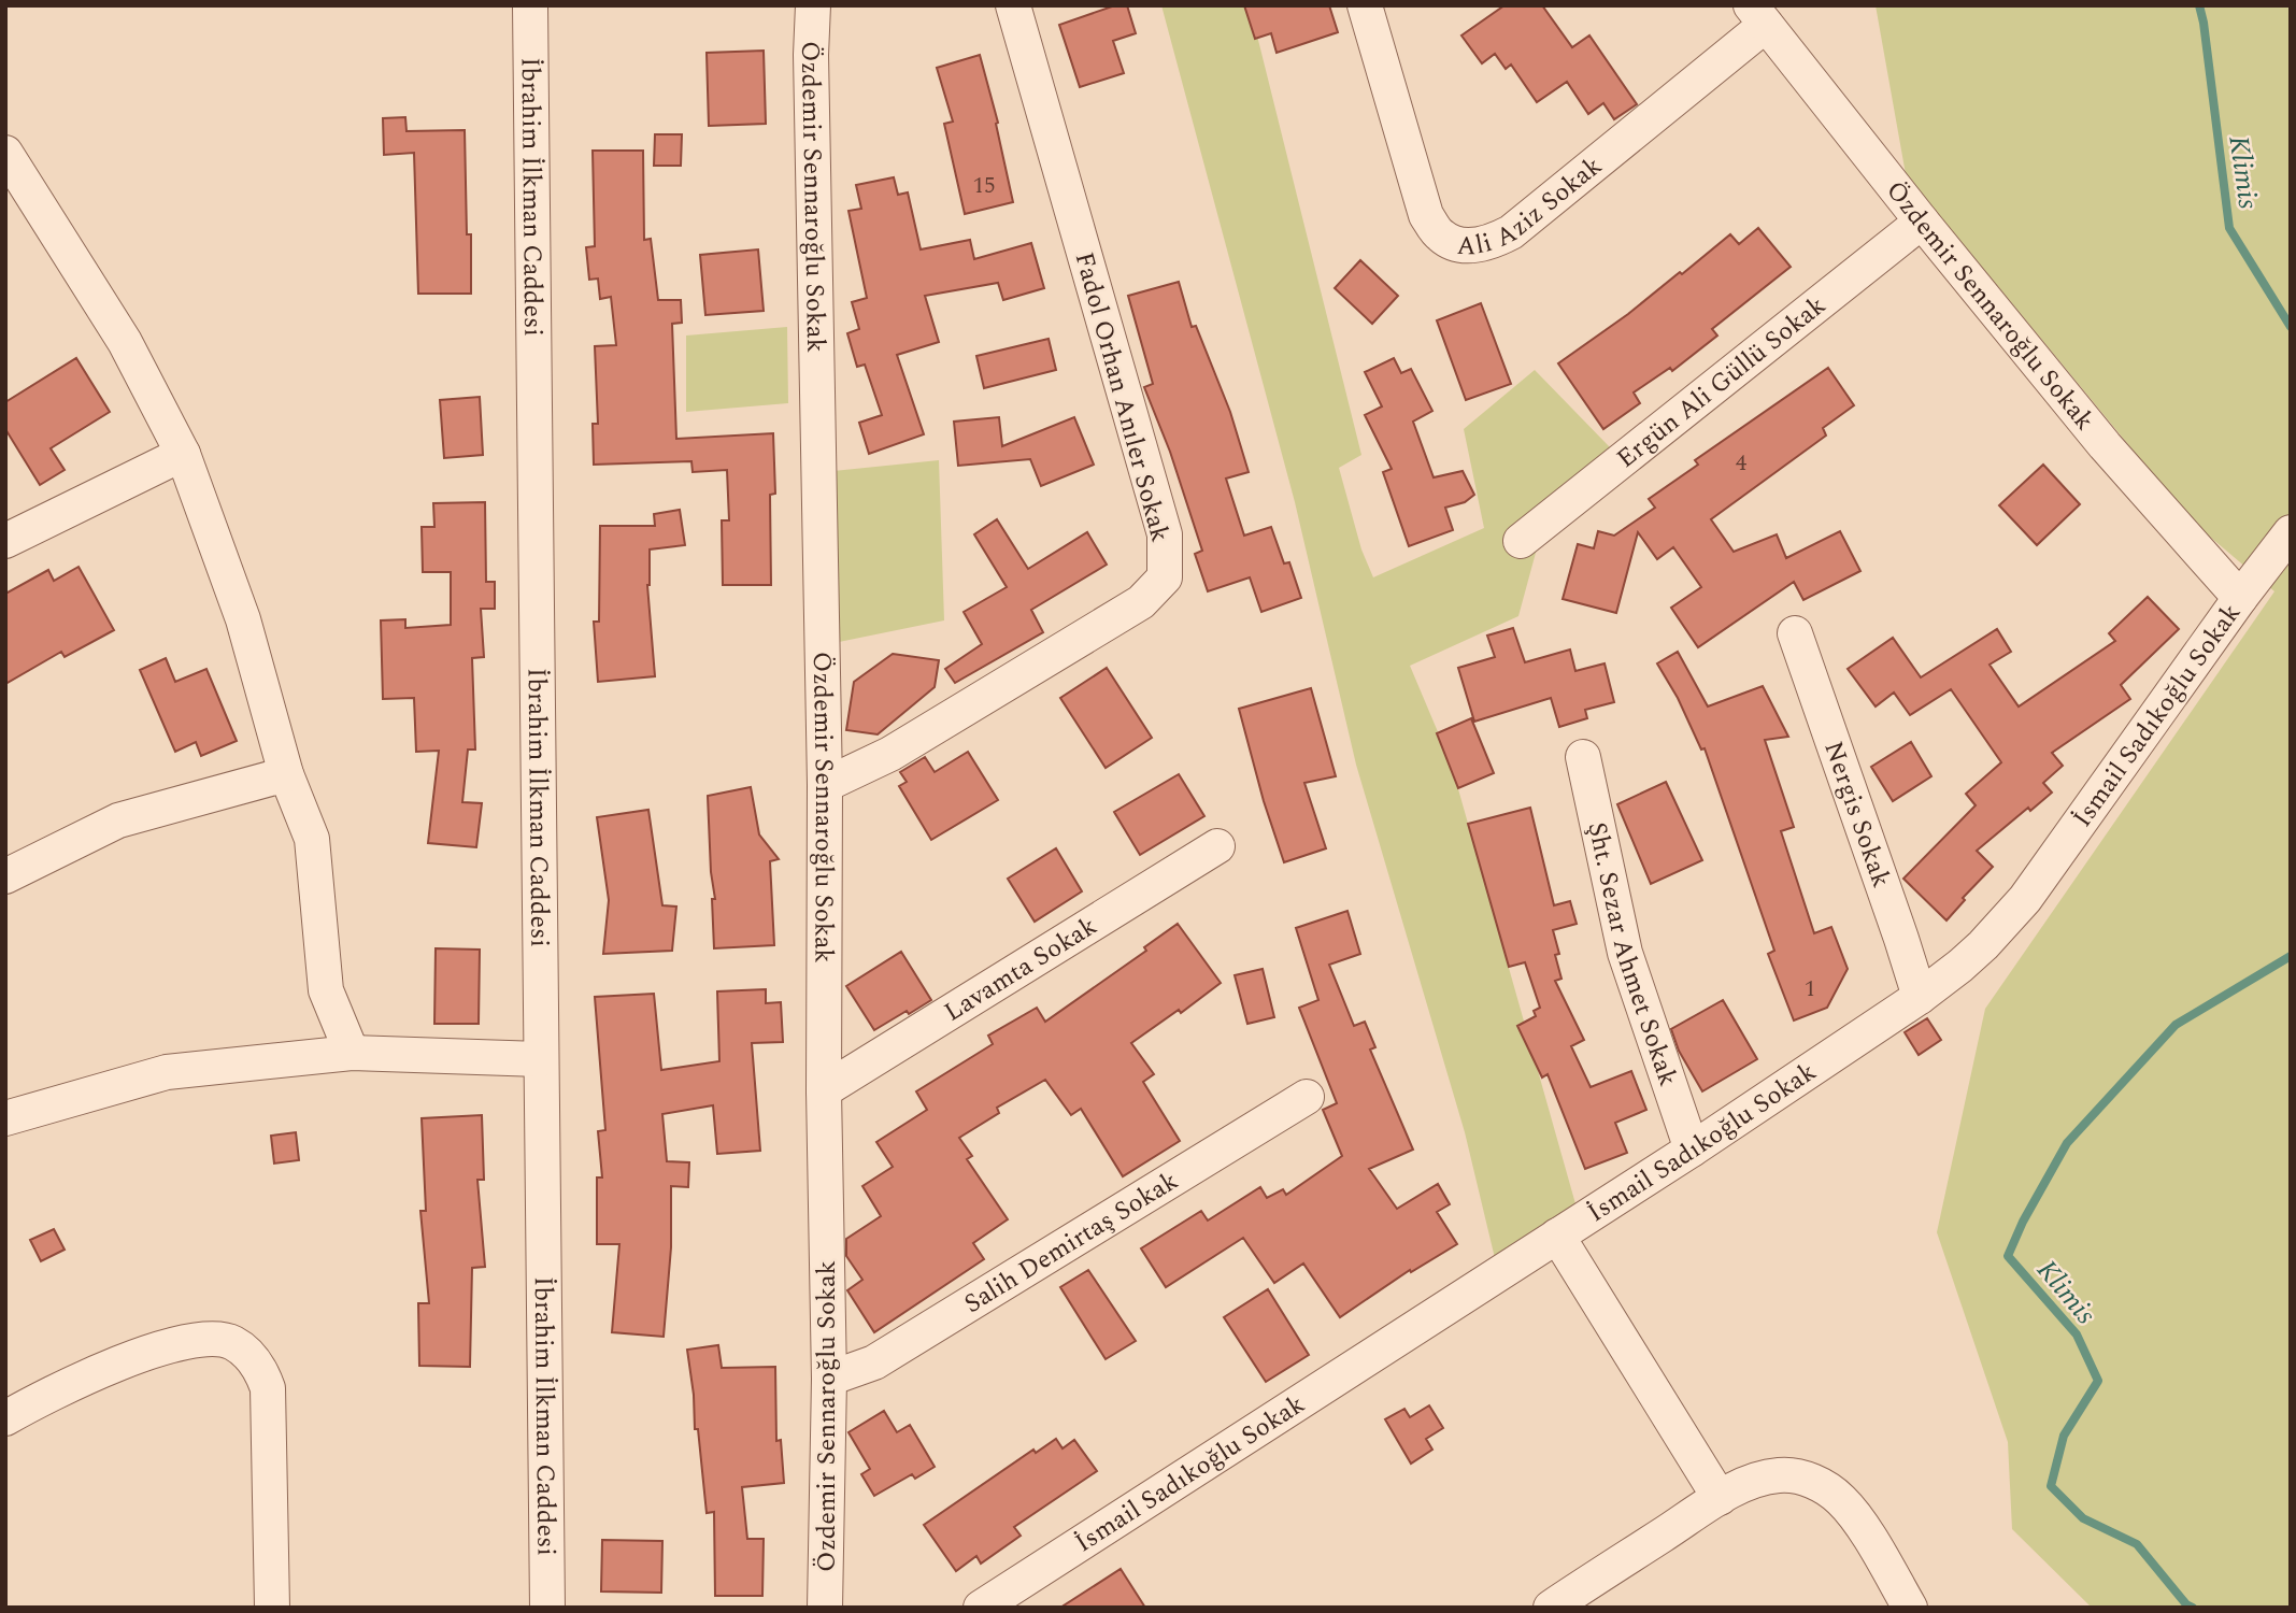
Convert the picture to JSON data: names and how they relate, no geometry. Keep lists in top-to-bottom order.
{
  "streets": {
    "street": [
      "Ali Aziz Sokak",
      "İbrahim İlkman Caddesi",
      "Özdemir Sennaroğlu Sokak",
      "Ergün Ali Güllü Sokak",
      "Fadol Orhan Anıler Sokak",
      "İsmail Sadıkoğlu Sokak",
      "Nergis Sokak",
      "Şht. Sezar Ahmet Sokak",
      "Lavamta Sokak",
      "Salih Demirtaş Sokak"
    ]
  },
  "crossings": [
    ["Ali Aziz Sokak", "Özdemir Sennaroğlu Sokak"],
    ["Özdemir Sennaroğlu Sokak", "Ergün Ali Güllü Sokak"],
    ["Özdemir Sennaroğlu Sokak", "Fadol Orhan Anıler Sokak"],
    ["Özdemir Sennaroğlu Sokak", "İsmail Sadıkoğlu Sokak"],
    ["Özdemir Sennaroğlu Sokak", "Lavamta Sokak"],
    ["Özdemir Sennaroğlu Sokak", "Salih Demirtaş Sokak"],
    ["İsmail Sadıkoğlu Sokak", "Nergis Sokak"],
    ["İsmail Sadıkoğlu Sokak", "Şht. Sezar Ahmet Sokak"]
  ],
  "water": ["Klimis"],
  "house_numbers": ["15", "4", "1"]
}
